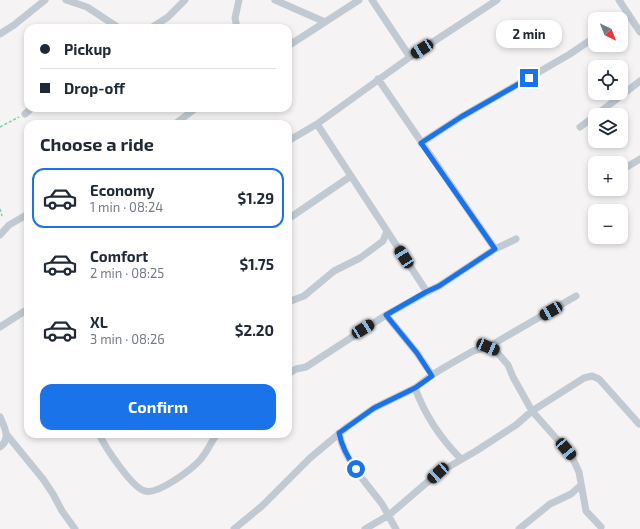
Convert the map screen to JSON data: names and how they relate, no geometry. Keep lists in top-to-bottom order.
{
  "north": "bottom right",
  "page": {
    "map_buttons": ["+", "−"],
    "bubble": "2 min",
    "banner": ["Pickup", "Drop-off"],
    "heading": "Choose a ride",
    "list": [
      {
        "name": "Economy",
        "note": "1 min · 08:24",
        "value": "$1.29"
      },
      {
        "name": "Comfort",
        "note": "2 min · 08:25",
        "value": "$1.75"
      },
      {
        "name": "XL",
        "note": "3 min · 08:26",
        "value": "$2.20"
      }
    ],
    "buttons": "Confirm"
  }
}
